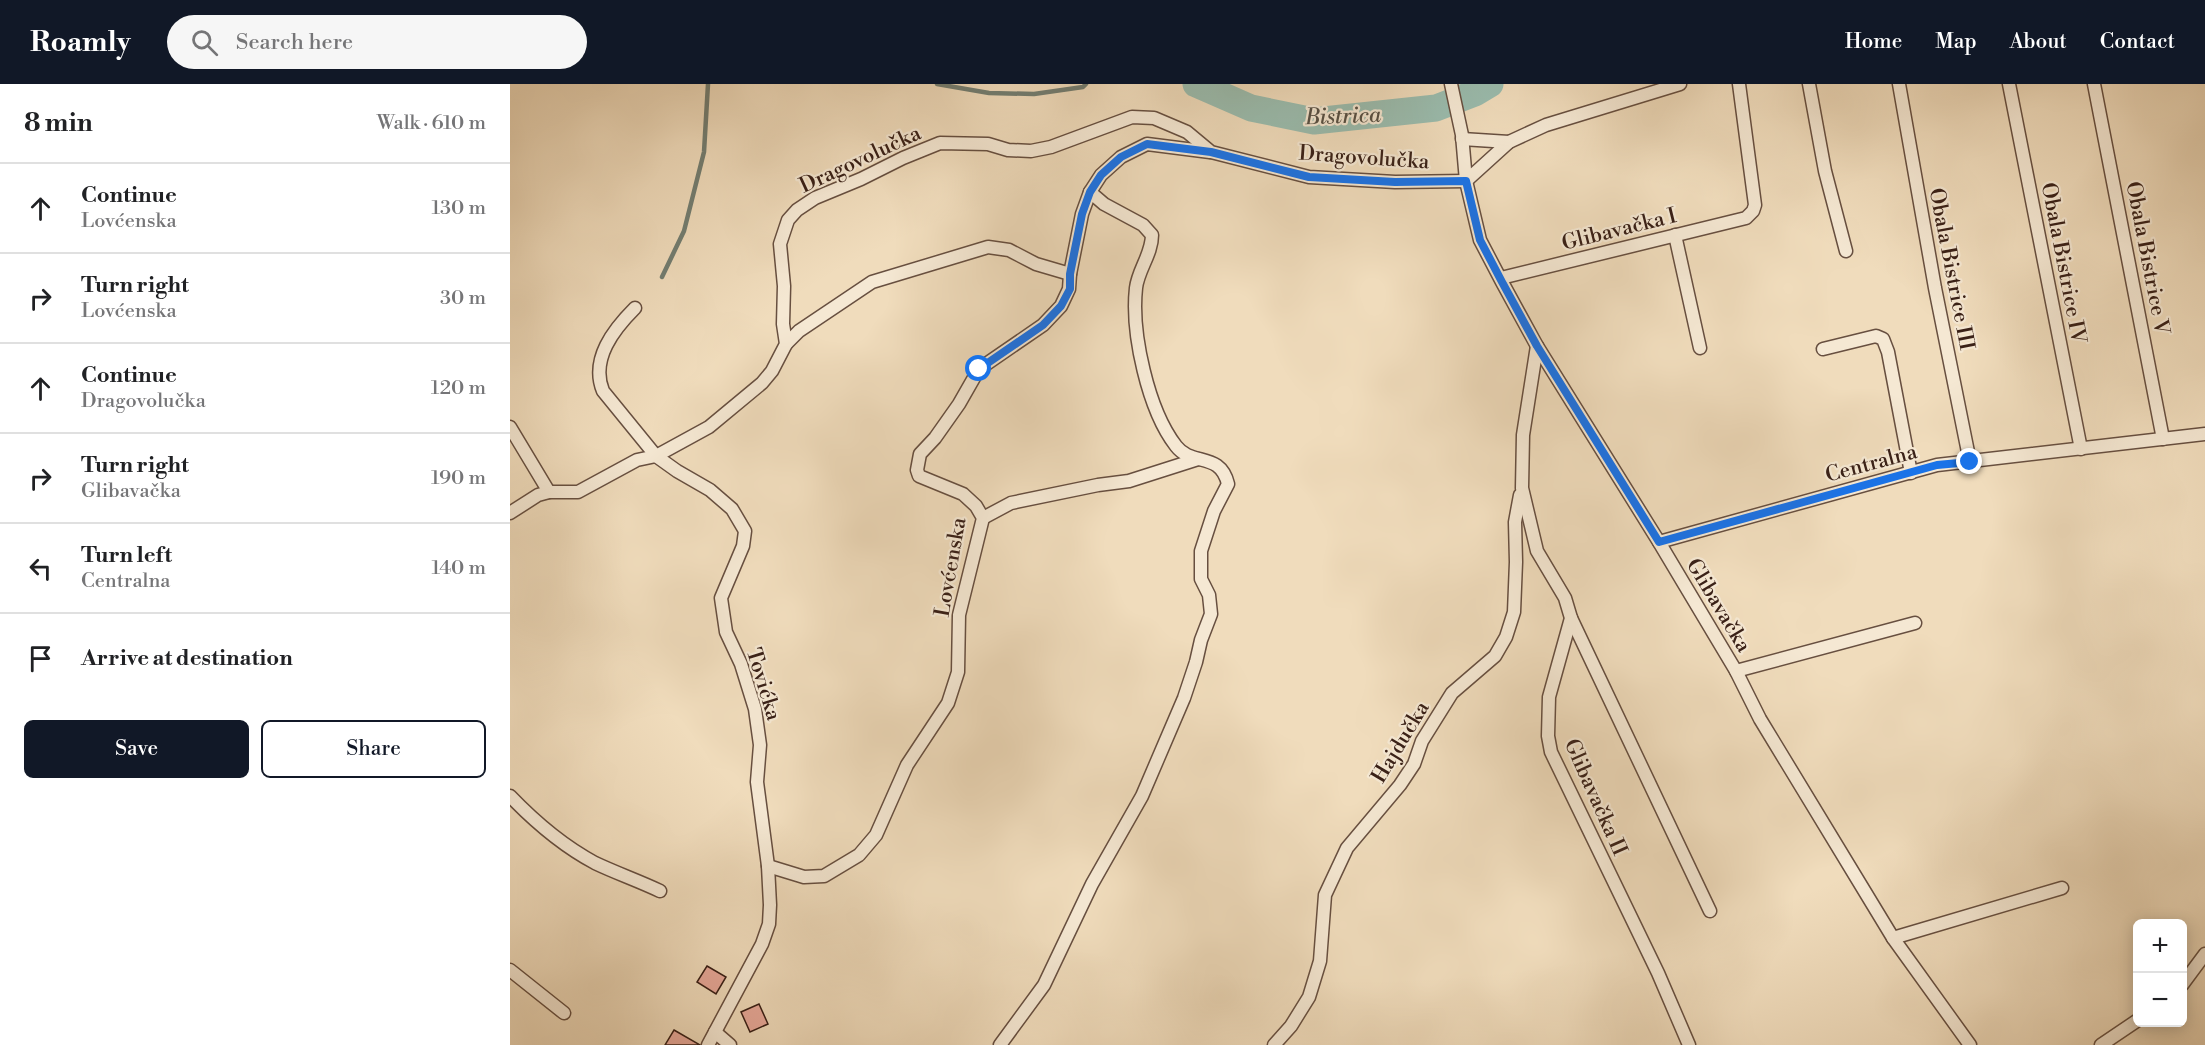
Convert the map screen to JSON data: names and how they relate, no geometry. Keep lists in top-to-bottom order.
{
  "streets": {
    "street": [
      "Dragovolučka",
      "Glibavačka I",
      "Obala Bistrice V",
      "Obala Bistrice IV",
      "Obala Bistrice III",
      "Centralna",
      "Lovćenska",
      "Glibavačka",
      "Tovićka",
      "Hajdučka",
      "Glibavačka II"
    ]
  },
  "crossings": [
    ["Dragovolučka", "Lovćenska"],
    ["Dragovolučka", "Glibavačka"],
    ["Glibavačka I", "Glibavačka"],
    ["Obala Bistrice V", "Centralna"],
    ["Obala Bistrice IV", "Centralna"],
    ["Obala Bistrice III", "Centralna"],
    ["Centralna", "Glibavačka"],
    ["Lovćenska", "Tovićka"]
  ],
  "water": ["Bistrica"],
  "page": {
    "header": "Roamly",
    "search": "Search here",
    "nav": [
      "Home",
      "Map",
      "About",
      "Contact"
    ],
    "heading": ["8 min", "Walk · 610 m"],
    "list": [
      ["Continue", "Lovćenska", "130 m"],
      ["Turn right", "Lovćenska", "30 m"],
      ["Continue", "Dragovolučka", "120 m"],
      ["Turn right", "Glibavačka", "190 m"],
      ["Turn left", "Centralna", "140 m"],
      "Arrive at destination"
    ],
    "buttons": ["Save", "Share"],
    "map_buttons": ["+", "−"]
  }
}
